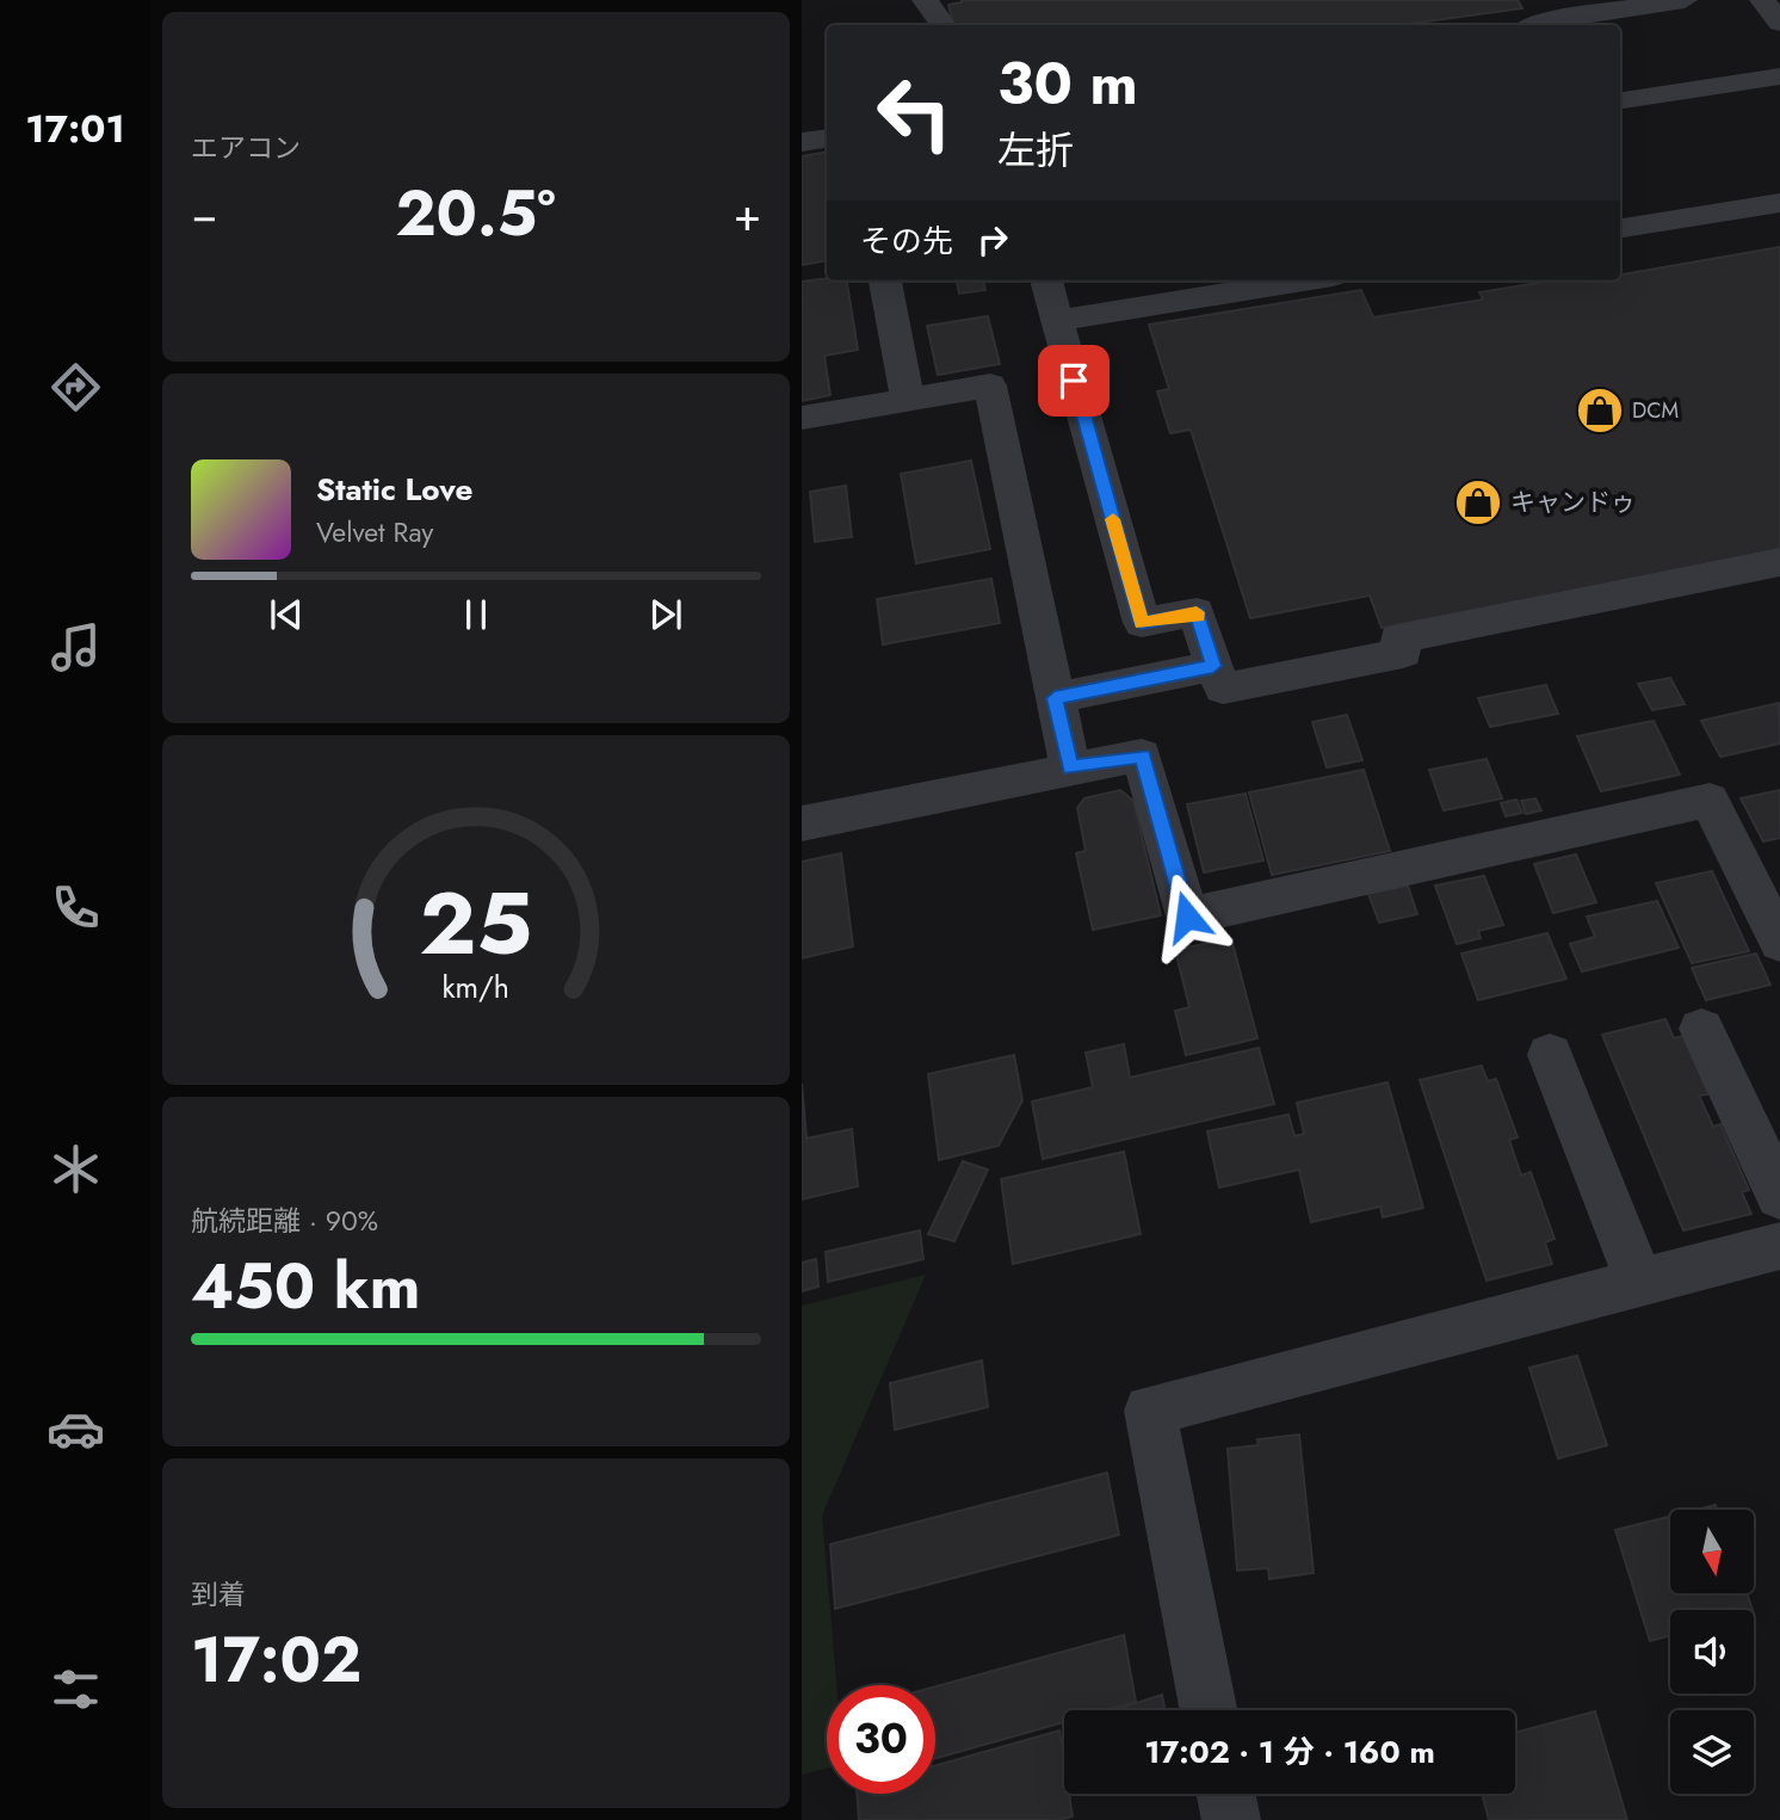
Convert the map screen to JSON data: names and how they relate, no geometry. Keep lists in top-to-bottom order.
{
  "places": {
    "shop": ["DCM", "キャンドゥ"]
  },
  "north": "bottom",
  "page": {
    "tabs": "17:01",
    "tile": [
      "エアコン",
      ["航続距離 · 90%", "450 km"],
      ["到着", "17:02"]
    ],
    "turn": ["30 m", "左折"],
    "heat": ["−", "20.5°", "+"],
    "then": "その先",
    "song": ["Static Love", "Velvet Ray"],
    "limit": "30",
    "trip": "17:02 · 1 分 · 160 m",
    "gauge": ["25", "km/h"]
  }
}
